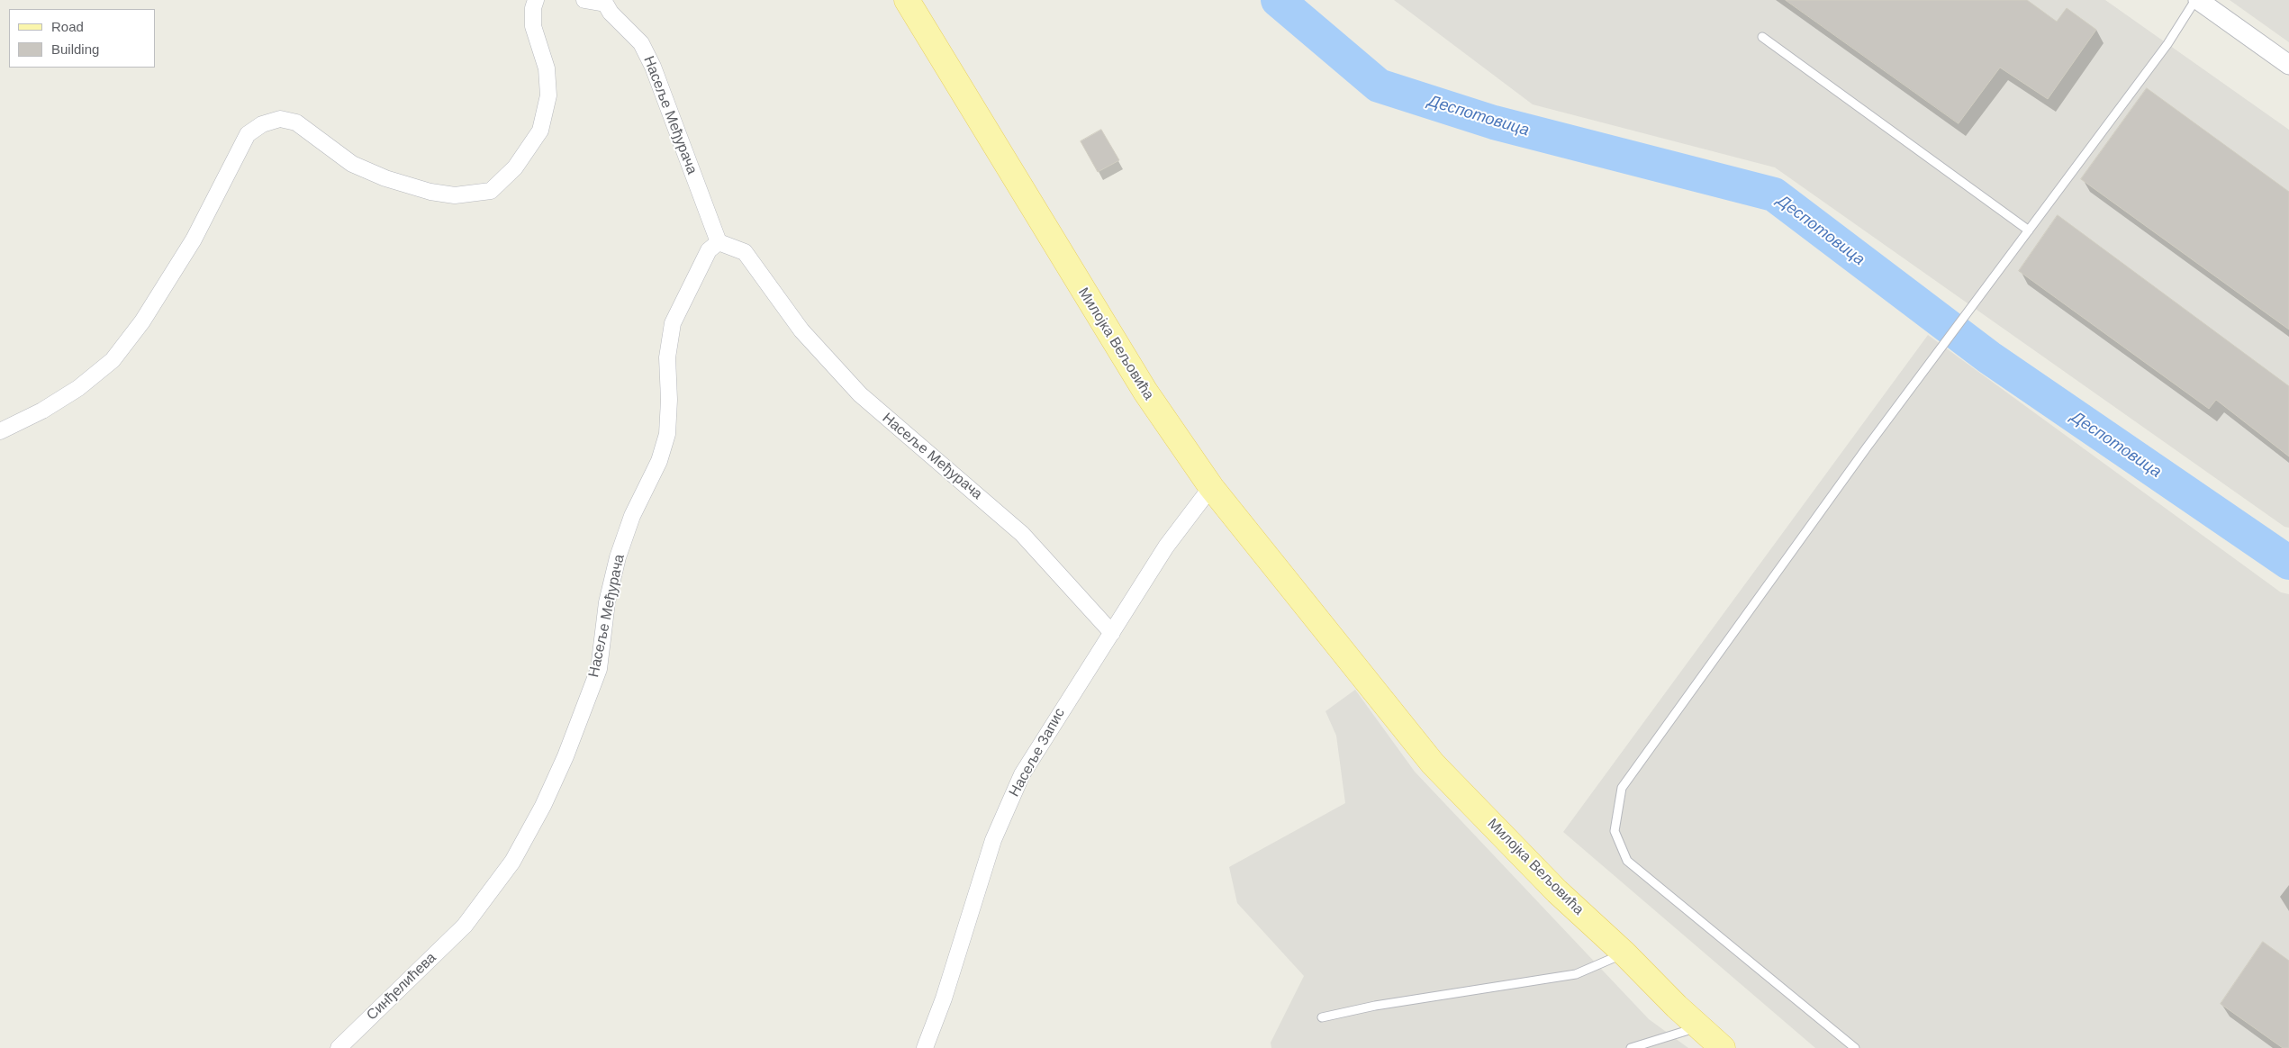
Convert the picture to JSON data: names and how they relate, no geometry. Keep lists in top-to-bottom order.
{
  "streets": {
    "main road": ["Милојка Вељовића"],
    "street": ["Насеље Међурача", "Насеље Запис", "Синђелићева"]
  },
  "crossings": [
    ["Насеље Међурача", "Насеље Запис"],
    ["Насеље Међурача", "Синђелићева"],
    ["Милојка Вељовића", "Насеље Запис"]
  ],
  "water": ["Деспотовица"],
  "legend": ["Road", "Building"]
}
